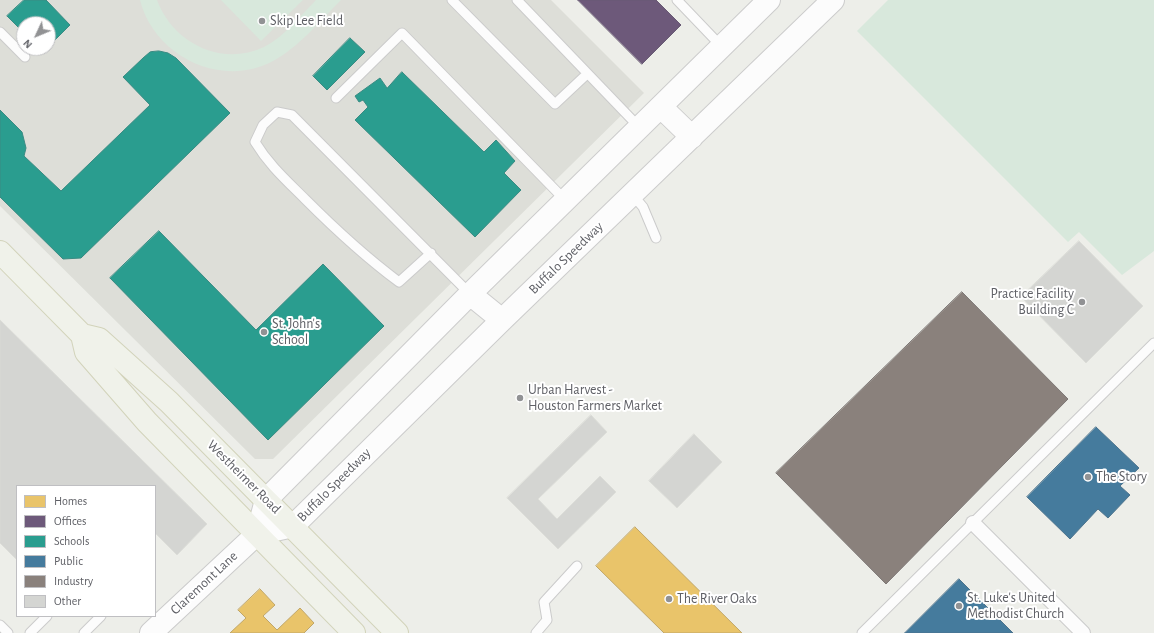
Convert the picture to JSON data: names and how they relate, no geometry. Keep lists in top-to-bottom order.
{
  "streets": {
    "main road": ["Buffalo Speedway", "Westheimer Road", "Claremont Lane"]
  },
  "crossings": [
    ["Buffalo Speedway", "Westheimer Road"],
    ["Buffalo Speedway", "Claremont Lane"]
  ],
  "places": [
    "Skip Lee Field",
    "Practice Facility Building C",
    "St. John's School",
    "Urban Harvest - Houston Farmers Market",
    "The Story",
    "The River Oaks",
    "St. Luke's United Methodist Church"
  ],
  "legend": [
    "Homes",
    "Offices",
    "Schools",
    "Public",
    "Industry",
    "Other"
  ],
  "north": "bottom left"
}
